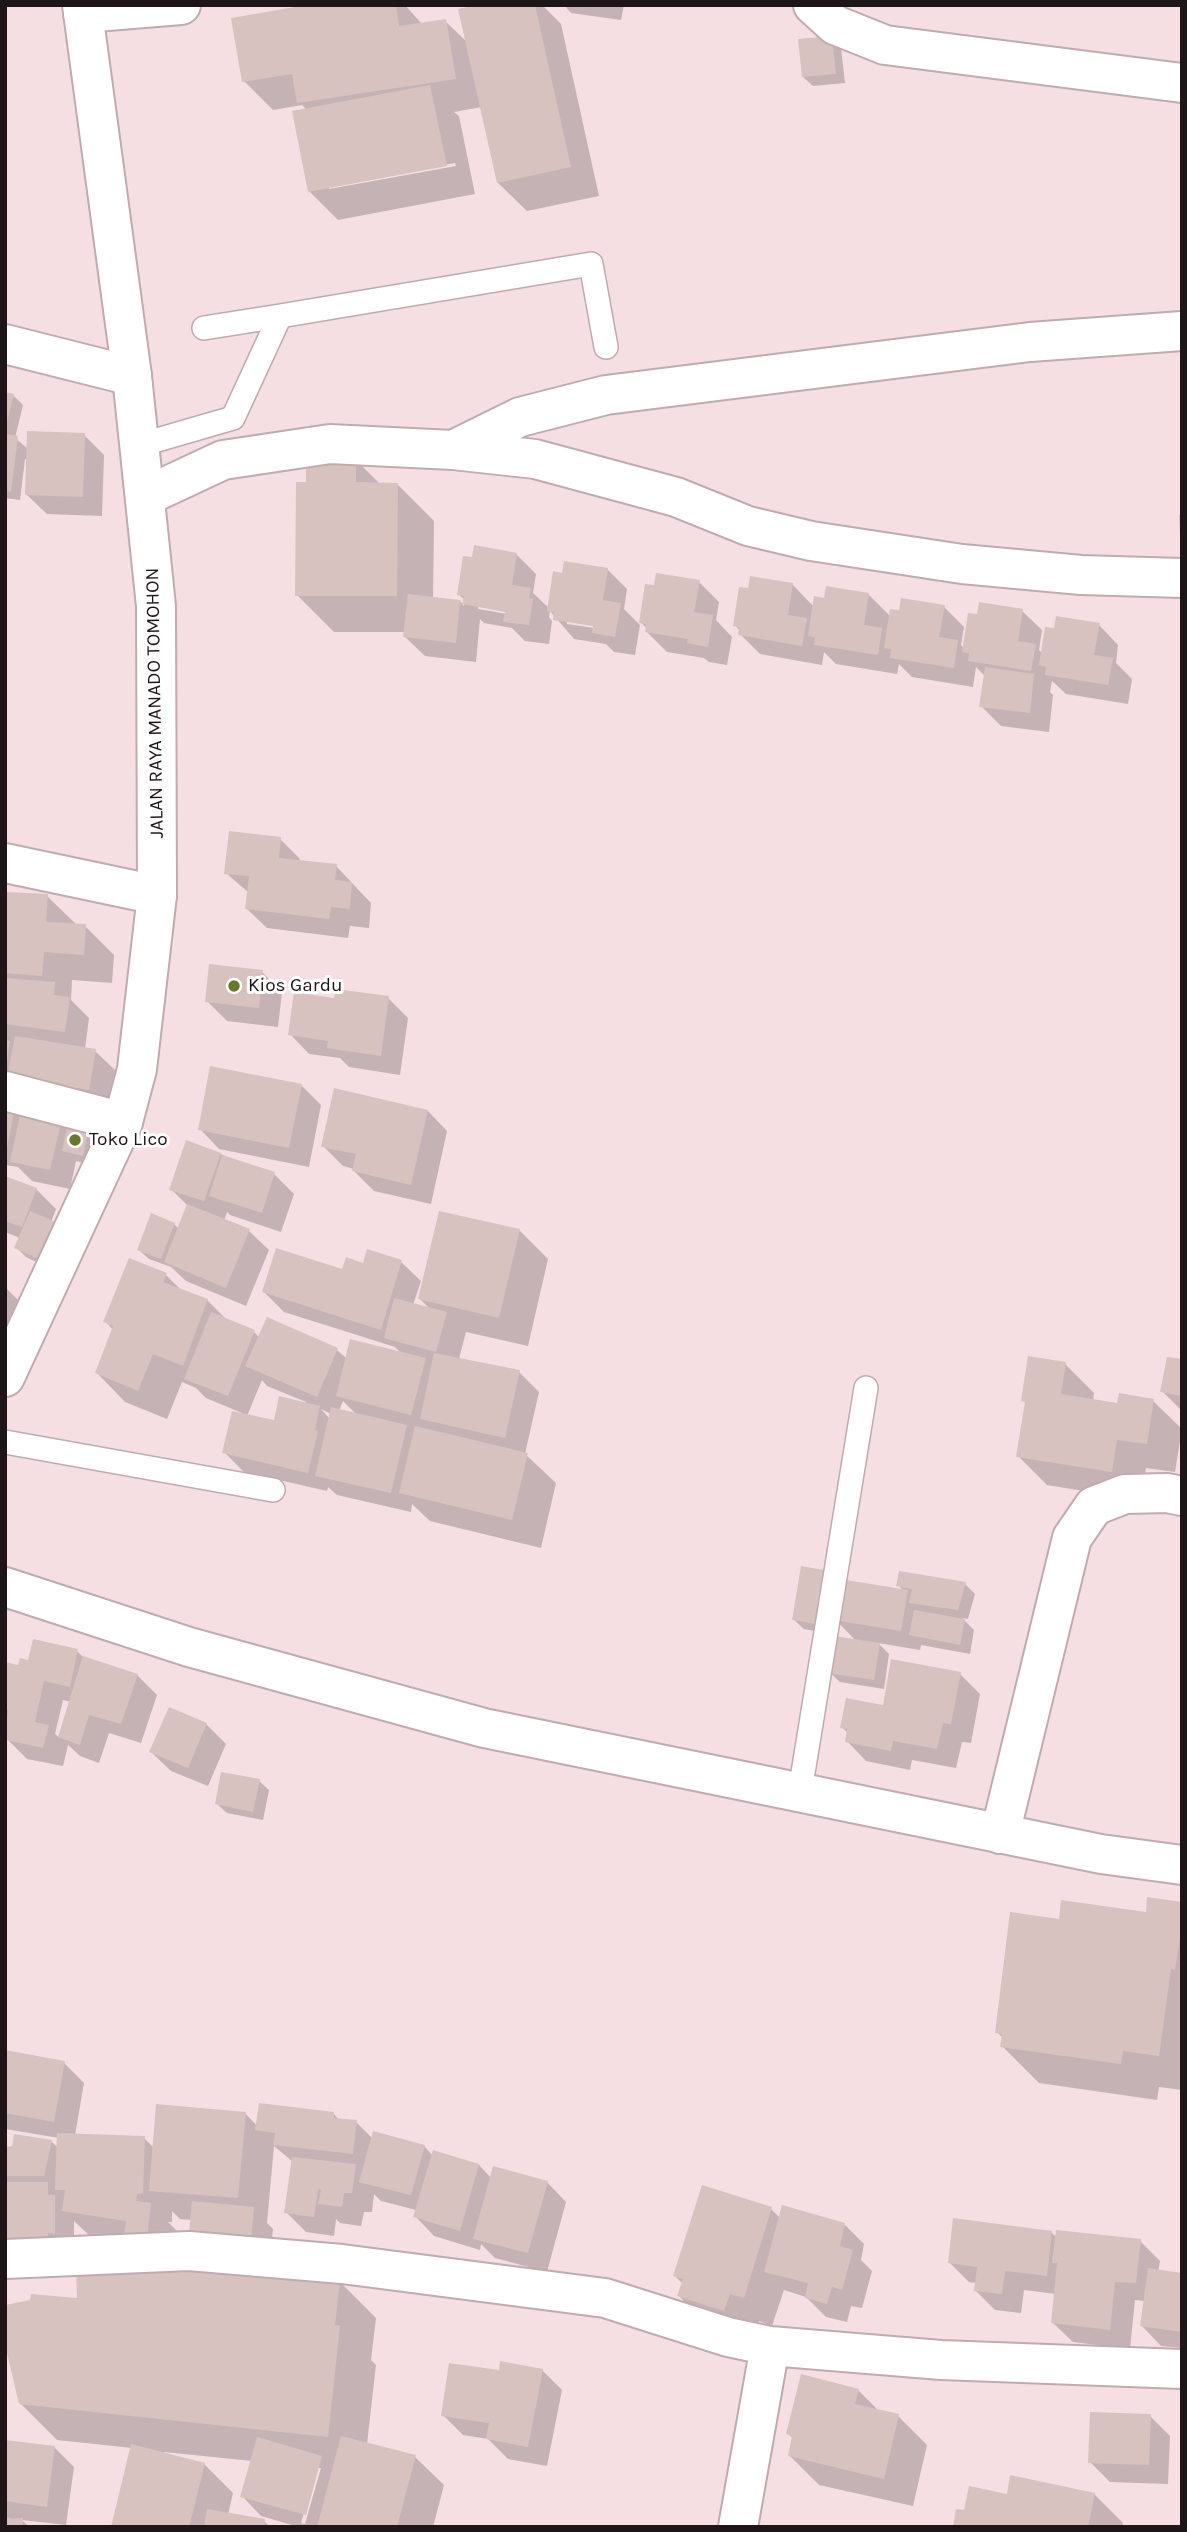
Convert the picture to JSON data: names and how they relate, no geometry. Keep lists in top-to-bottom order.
{
  "streets": {
    "main road": ["JALAN RAYA MANADO TOMOHON"]
  },
  "places": ["Kios Gardu", "Toko Lico"]
}
